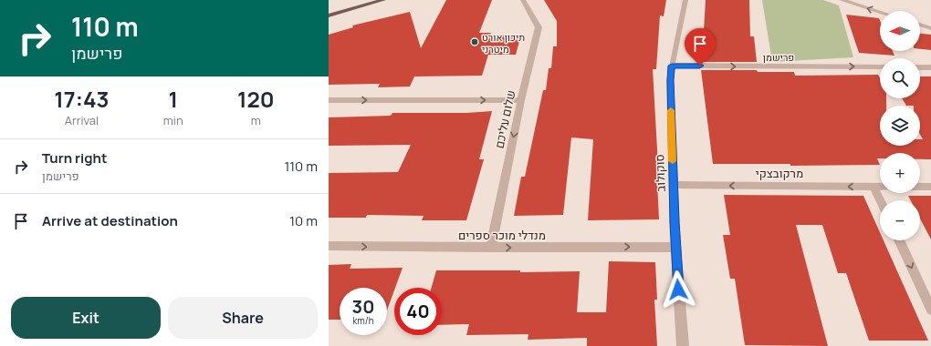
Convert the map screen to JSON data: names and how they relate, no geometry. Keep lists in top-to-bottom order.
{
  "streets": {
    "street": [
      "פרישמן",
      "שלום עליכם",
      "סוקולוב",
      "מרקובצקי",
      "מנדלי מוכר ספרים"
    ]
  },
  "crossings": [
    ["פרישמן", "סוקולוב"],
    ["שלום עליכם", "מנדלי מוכר ספרים"],
    ["סוקולוב", "מרקובצקי"],
    ["סוקולוב", "מנדלי מוכר ספרים"]
  ],
  "one_way": [
    "פרישמן",
    "שלום עליכם",
    "מרקובצקי",
    "מנדלי מוכר ספרים"
  ],
  "places": ["תיכון אורט מיטרני"],
  "north": "left",
  "page": {
    "turn": ["110 m", "פרישמן"],
    "map_buttons": ["+", "−"],
    "eta": [
      "17:43",
      "Arrival",
      "1",
      "min",
      "120",
      "m"
    ],
    "list": [
      {
        "name": "Turn right",
        "note": "פרישמן",
        "value": "110 m"
      },
      {
        "name": "Arrive at destination",
        "value": "10 m"
      }
    ],
    "speed": "30 km/h",
    "limit": "40",
    "buttons": ["Exit", "Share"]
  }
}
